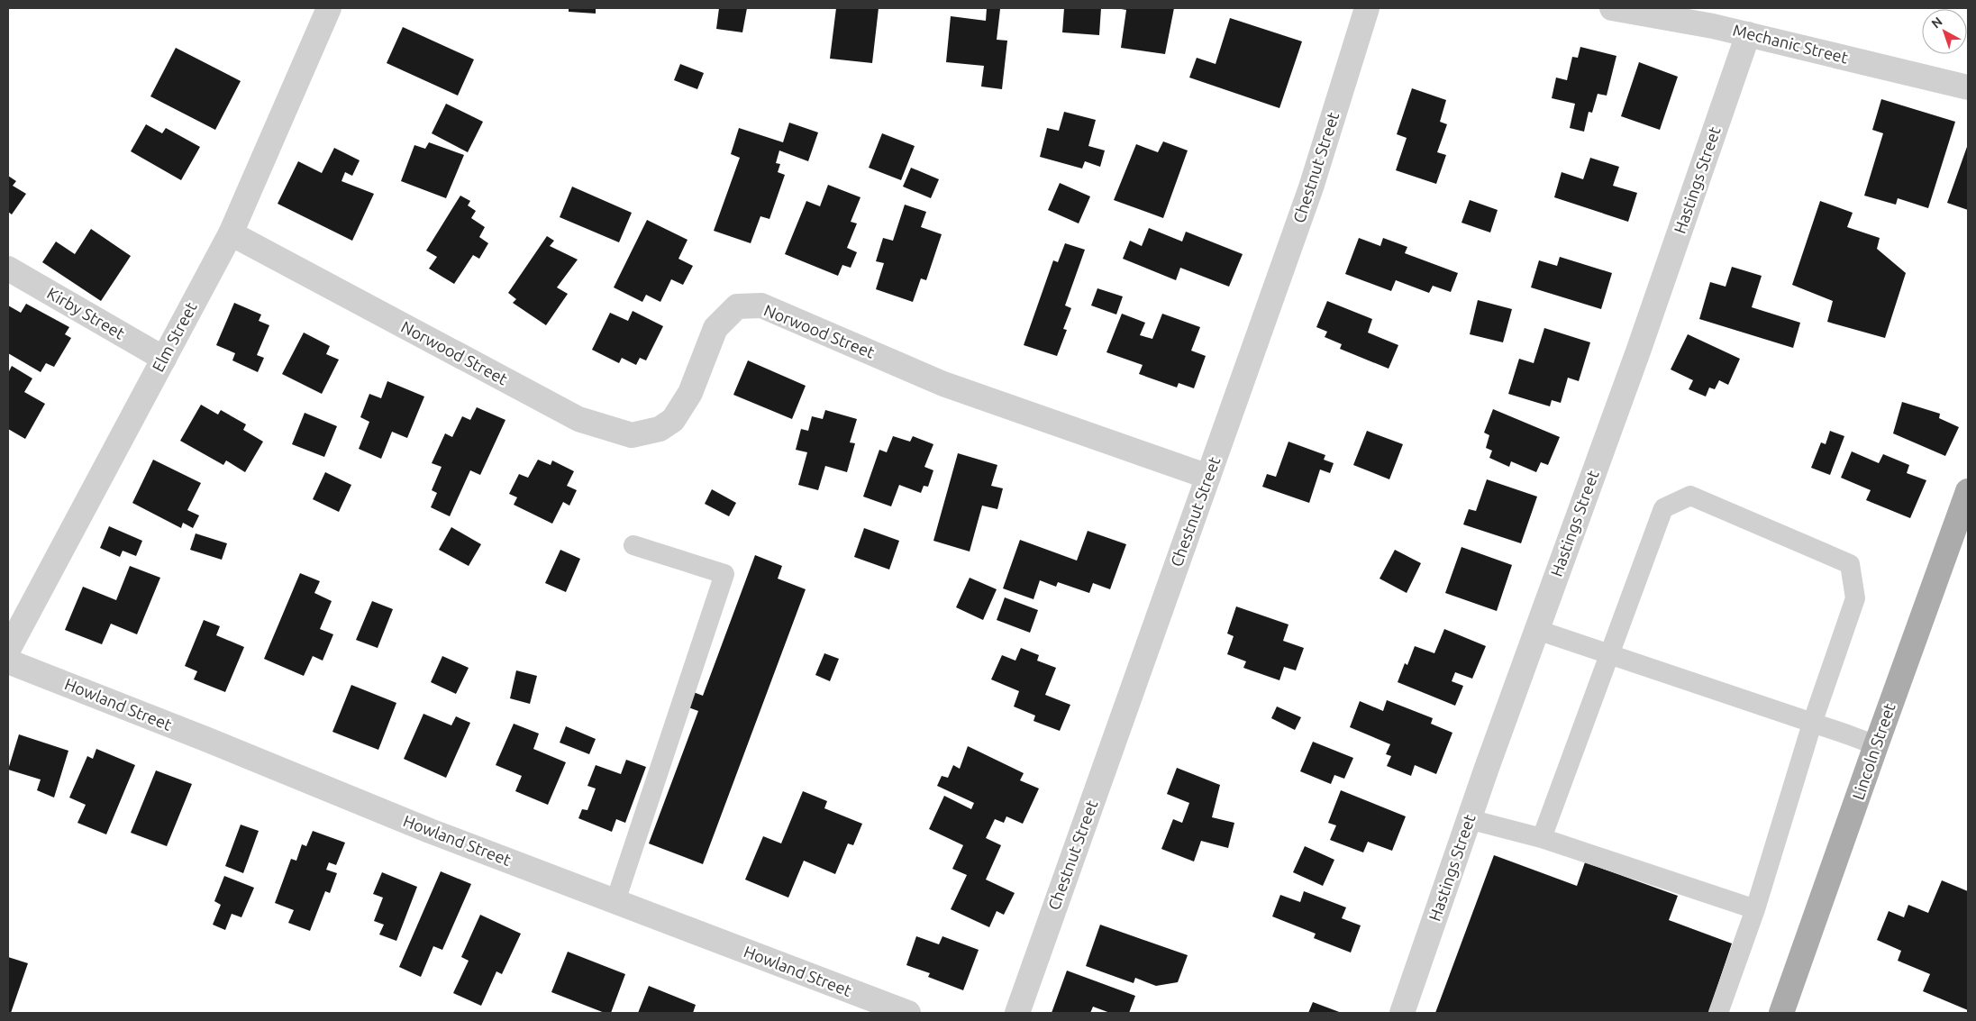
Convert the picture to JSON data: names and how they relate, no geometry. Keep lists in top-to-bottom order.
{
  "streets": {
    "main road": ["Lincoln Street"],
    "street": [
      "Mechanic Street",
      "Chestnut Street",
      "Hastings Street",
      "Kirby Street",
      "Norwood Street",
      "Elm Street",
      "Howland Street"
    ]
  },
  "crossings": [
    ["Mechanic Street", "Hastings Street"],
    ["Chestnut Street", "Norwood Street"],
    ["Kirby Street", "Elm Street"],
    ["Norwood Street", "Elm Street"]
  ],
  "north": "top left"
}
